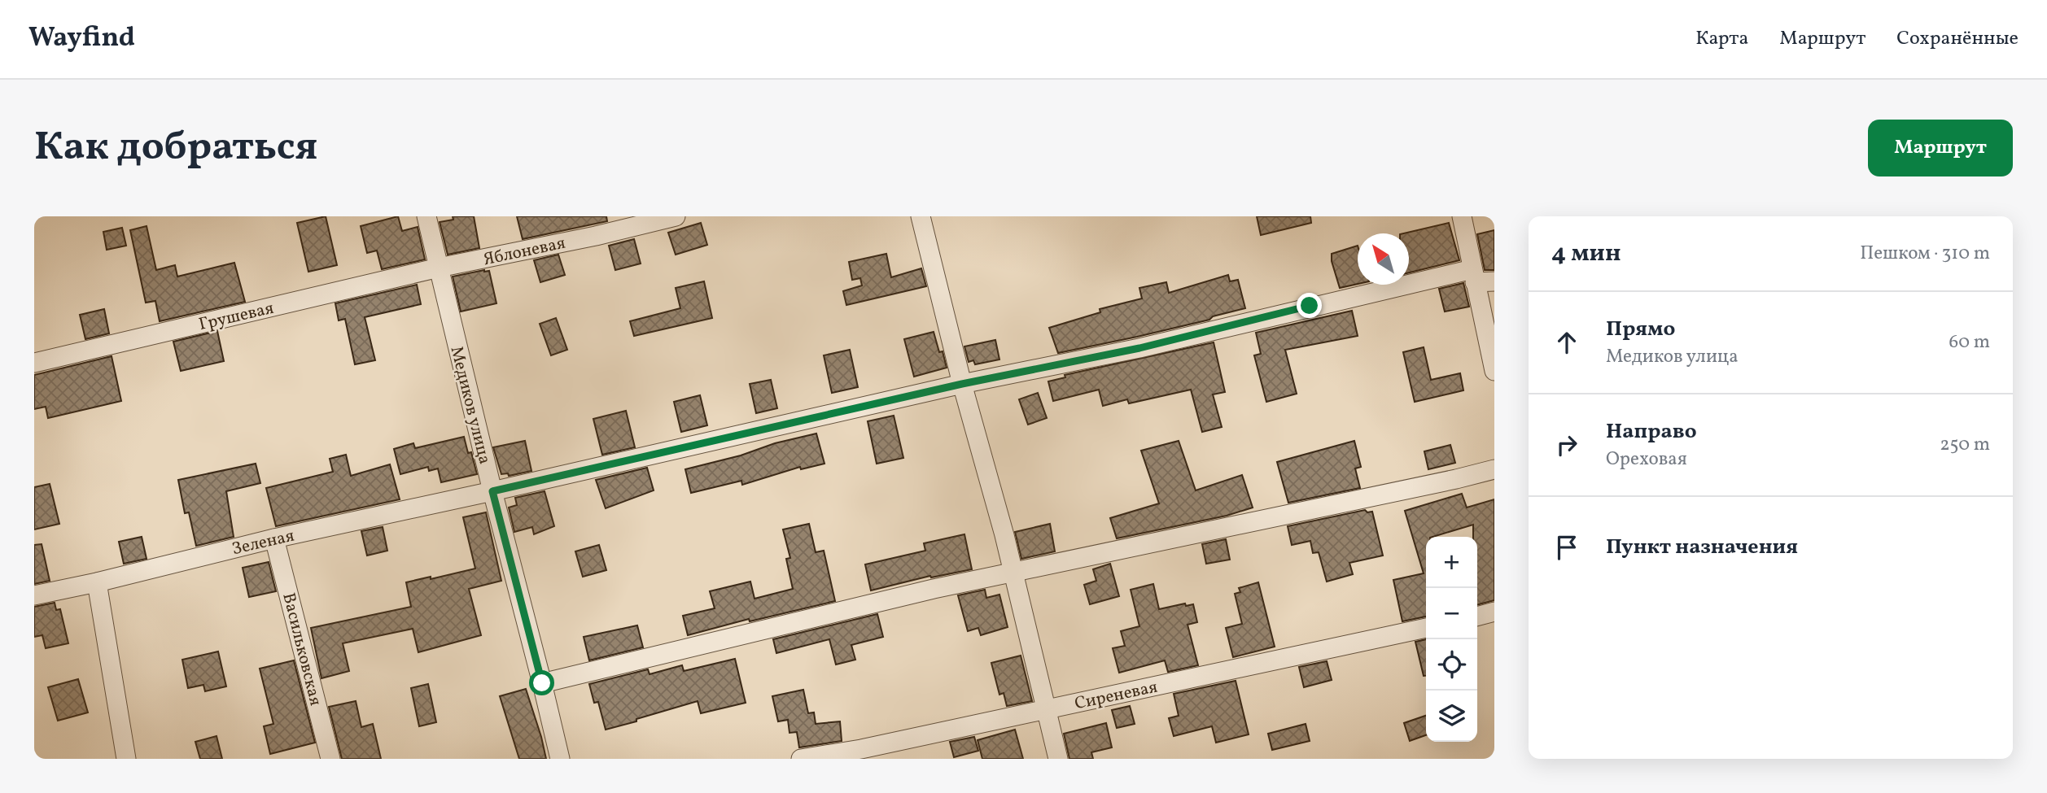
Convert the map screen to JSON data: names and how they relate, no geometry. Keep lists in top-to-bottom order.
{
  "streets": {
    "street": [
      "Яблоневая",
      "Грушевая",
      "Медиков улица",
      "Зеленая",
      "Васильковская",
      "Сиреневая"
    ]
  },
  "crossings": [
    ["Яблоневая", "Грушевая"],
    ["Яблоневая", "Медиков улица"],
    ["Грушевая", "Медиков улица"],
    ["Медиков улица", "Зеленая"],
    ["Зеленая", "Васильковская"]
  ],
  "north": "top left",
  "page": {
    "header": "Wayfind",
    "nav": ["Карта", "Маршрут", "Сохранённые"],
    "buttons": "Маршрут",
    "title": "Как добраться",
    "heading": ["4 мин", "Пешком · 310 m"],
    "list": [
      ["Прямо", "Медиков улица", "60 m"],
      ["Направо", "Ореховая", "250 m"],
      "Пункт назначения"
    ],
    "map_buttons": ["+", "−"]
  }
}
